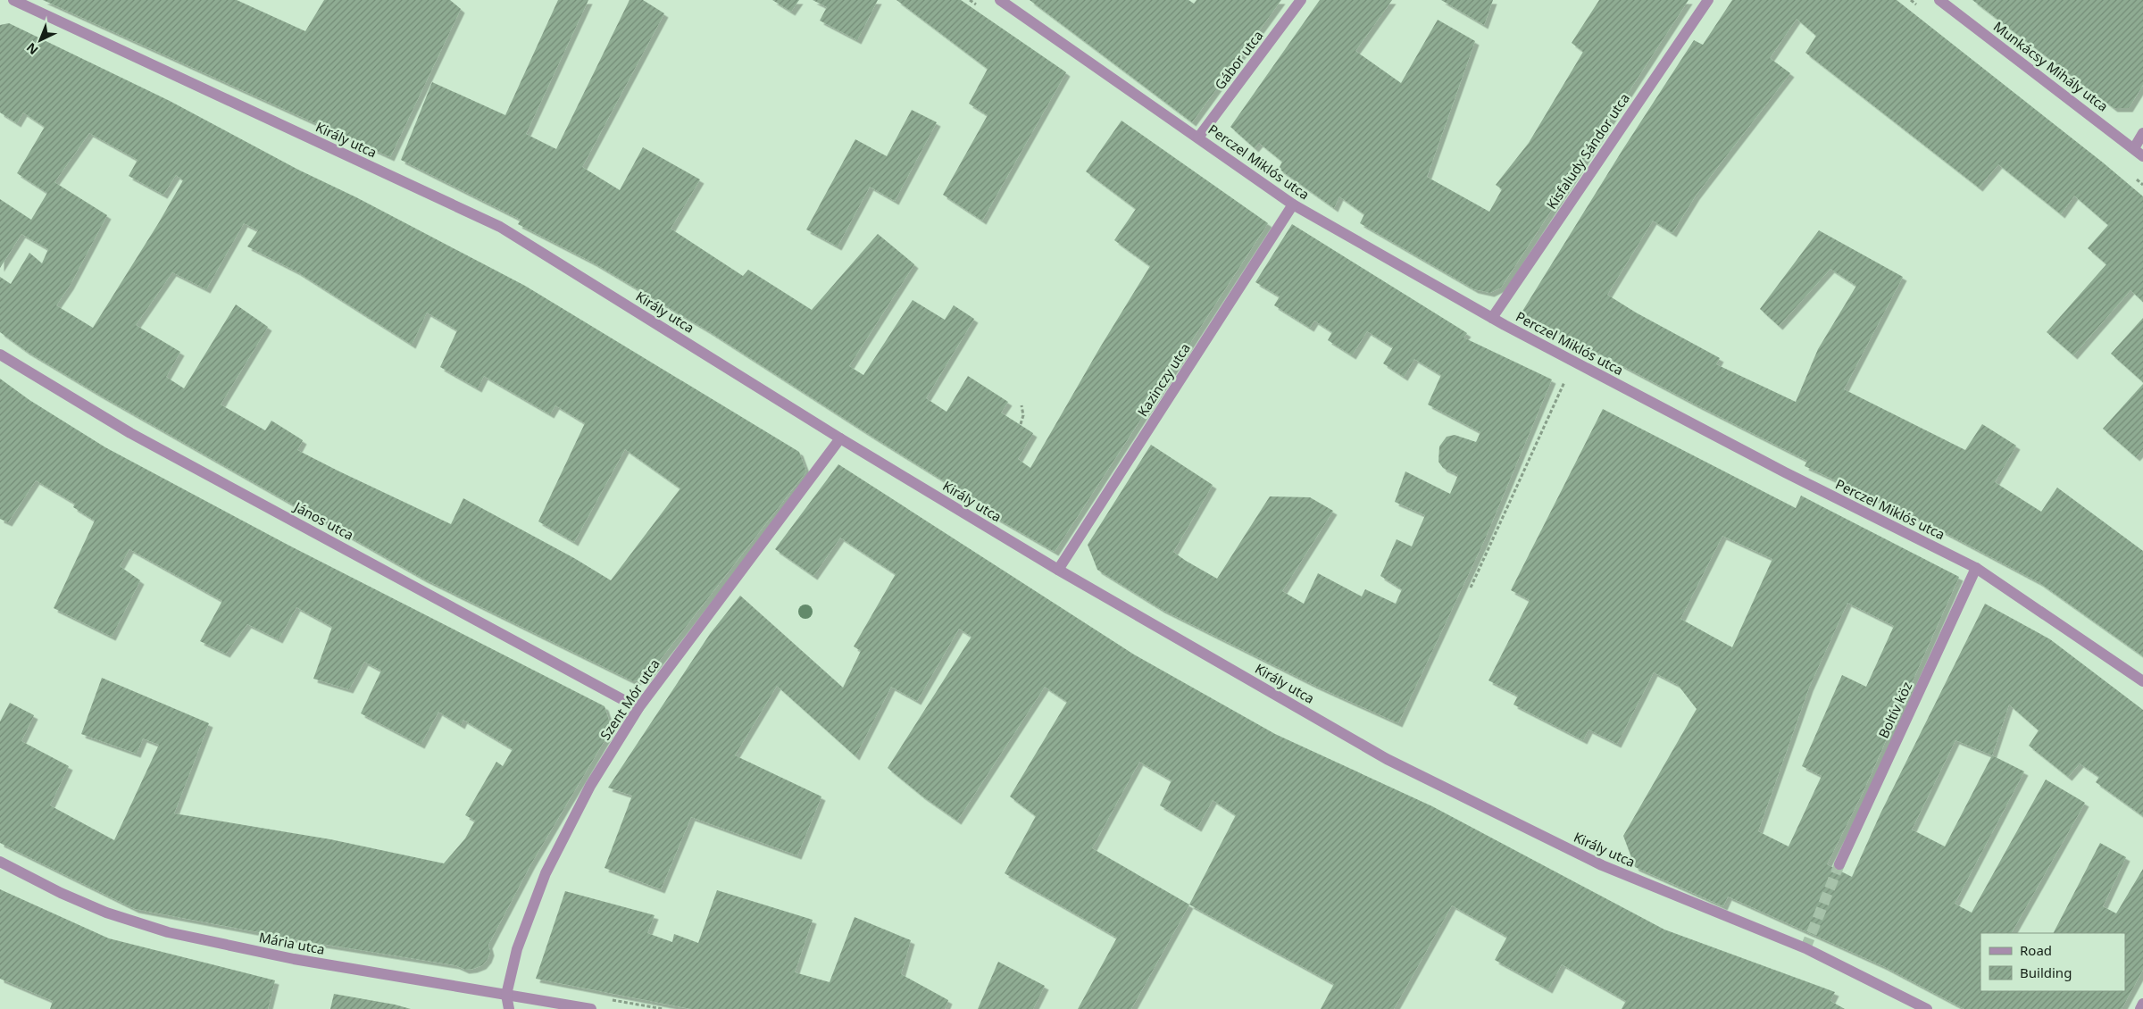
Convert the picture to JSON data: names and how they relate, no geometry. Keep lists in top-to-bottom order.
{
  "streets": {
    "street": [
      "Gábor utca",
      "Munkácsy Mihály utca",
      "Király utca",
      "Kisfaludy Sándor utca",
      "Perczel Miklós utca",
      "Kazinczy utca",
      "János utca",
      "Szent Mór utca",
      "Boltív köz",
      "Mária utca"
    ]
  },
  "crossings": [
    ["Gábor utca", "Perczel Miklós utca"],
    ["Király utca", "Kazinczy utca"],
    ["Király utca", "Szent Mór utca"],
    ["Kisfaludy Sándor utca", "Perczel Miklós utca"],
    ["Perczel Miklós utca", "Kazinczy utca"],
    ["Perczel Miklós utca", "Boltív köz"],
    ["János utca", "Szent Mór utca"],
    ["Szent Mór utca", "Mária utca"]
  ],
  "legend": ["Road", "Building"],
  "north": "bottom left"
}
